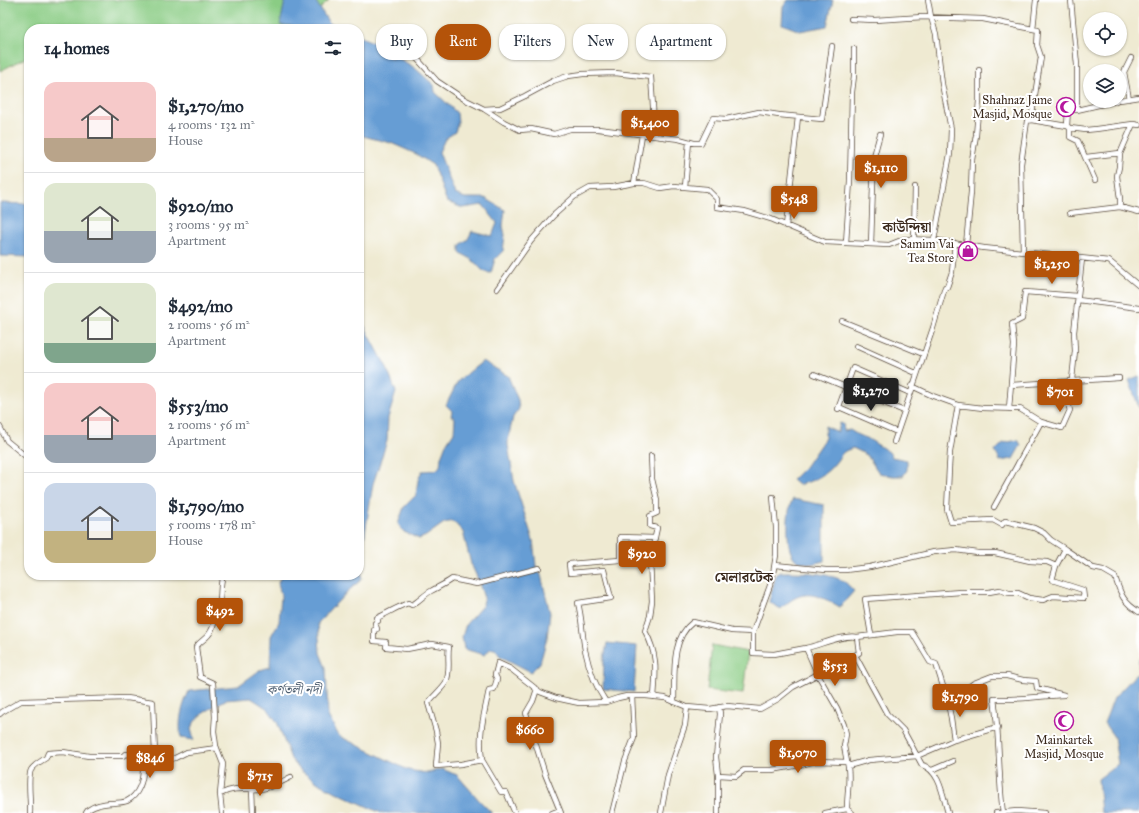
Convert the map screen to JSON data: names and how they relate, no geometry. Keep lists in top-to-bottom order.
{
  "districts": ["কাউন্দিয়া", "মেলারটেক"],
  "water": ["কর্ণতলী নদী"],
  "places": {
    "mosque": ["Shahnaz Jame Masjid, Mosque", "Mainkartek Masjid, Mosque"],
    "shop": ["Samim Vai Tea Store"]
  },
  "page": {
    "chip": [
      "Buy",
      "Rent",
      "Filters",
      "New",
      "Apartment"
    ],
    "heading": "14 homes",
    "list": [
      {
        "name": "$1,270/mo",
        "note": "4 rooms · 132 m² · House"
      },
      {
        "name": "$920/mo",
        "note": "3 rooms · 95 m² · Apartment"
      },
      {
        "name": "$492/mo",
        "note": "2 rooms · 56 m² · Apartment"
      },
      {
        "name": "$553/mo",
        "note": "2 rooms · 56 m² · Apartment"
      },
      {
        "name": "$1,790/mo",
        "note": "5 rooms · 178 m² · House"
      }
    ],
    "price": [
      "$1,400",
      "$1,110",
      "$548",
      "$1,250",
      "$1,270",
      "$701",
      "$920",
      "$492",
      "$553",
      "$1,790",
      "$660",
      "$1,070",
      "$846",
      "$715"
    ]
  }
}
